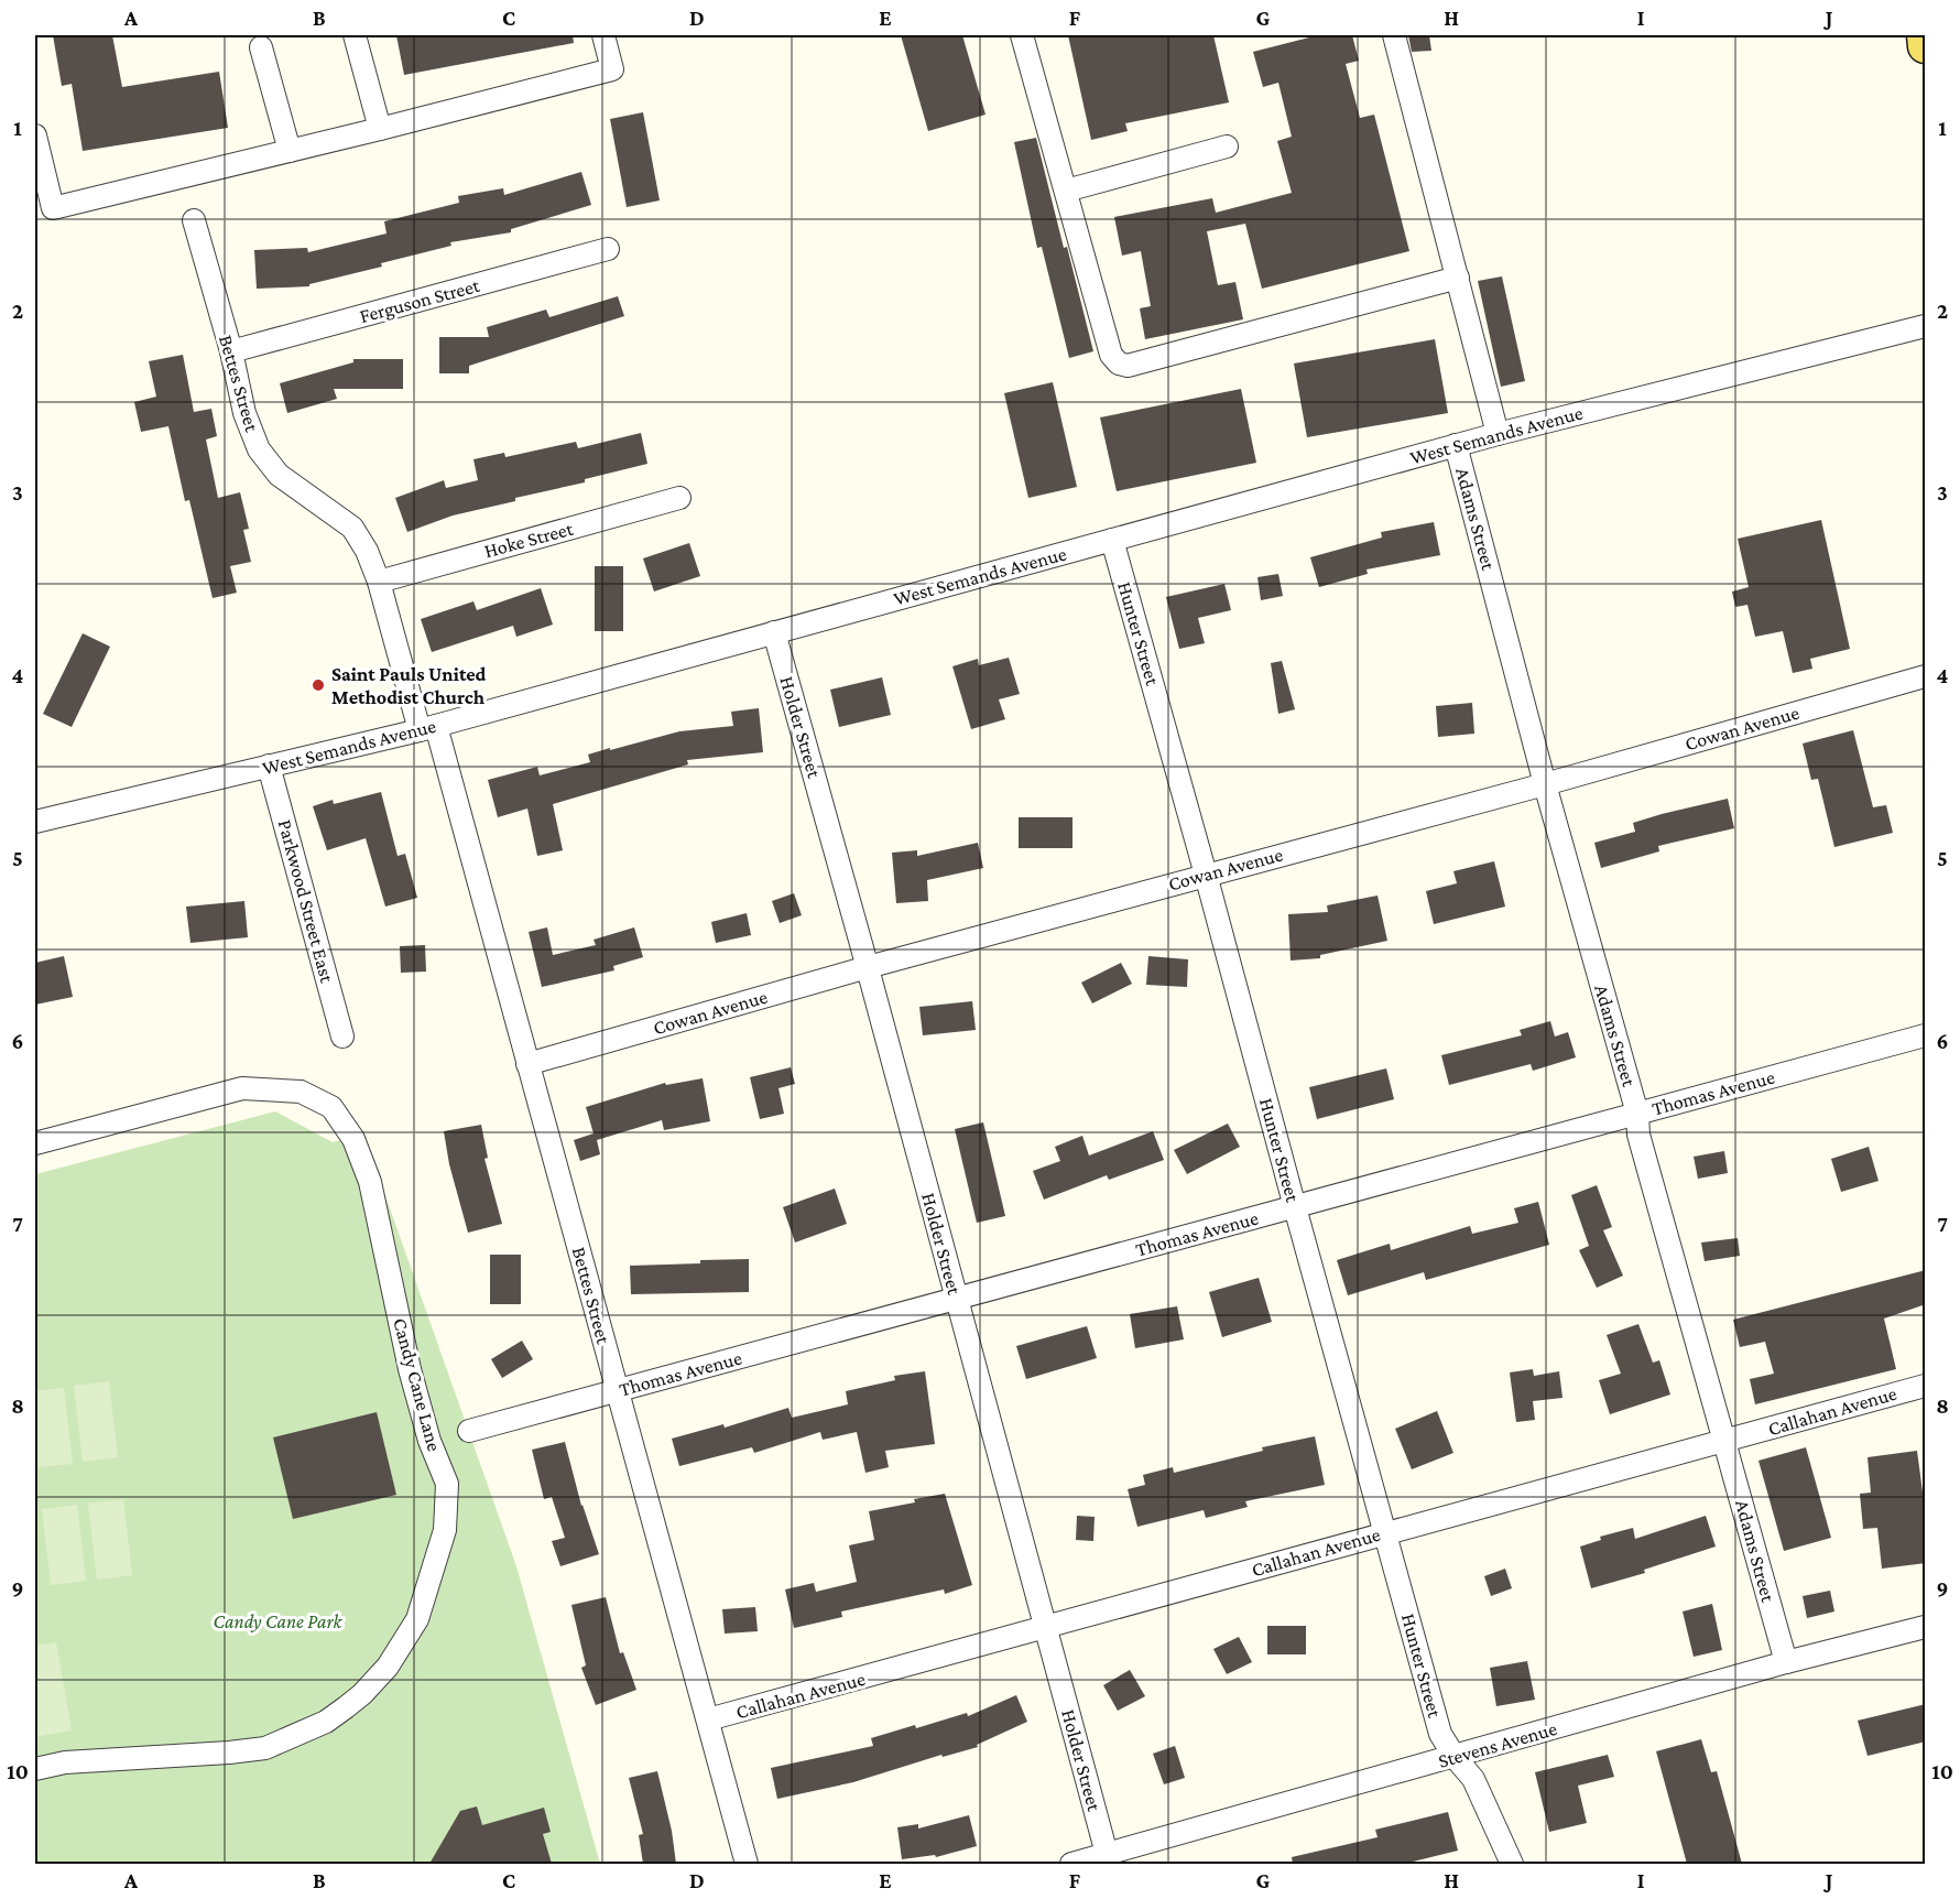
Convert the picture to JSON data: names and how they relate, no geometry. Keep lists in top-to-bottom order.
{
  "streets": {
    "street": [
      "Ferguson Street",
      "Bettes Street",
      "West Semands Avenue",
      "Adams Street",
      "Hoke Street",
      "Hunter Street",
      "Holder Street",
      "Cowan Avenue",
      "Parkwood Street East",
      "Thomas Avenue",
      "Candy Cane Lane",
      "Callahan Avenue",
      "Stevens Avenue"
    ]
  },
  "crossings": [
    ["Ferguson Street", "Bettes Street"],
    ["Bettes Street", "West Semands Avenue"],
    ["Bettes Street", "Hoke Street"],
    ["Bettes Street", "Cowan Avenue"],
    ["Bettes Street", "Thomas Avenue"],
    ["Bettes Street", "Callahan Avenue"],
    ["West Semands Avenue", "Adams Street"],
    ["West Semands Avenue", "Hunter Street"],
    ["West Semands Avenue", "Holder Street"],
    ["West Semands Avenue", "Parkwood Street East"],
    ["Adams Street", "Cowan Avenue"],
    ["Adams Street", "Thomas Avenue"],
    ["Adams Street", "Callahan Avenue"],
    ["Adams Street", "Stevens Avenue"],
    ["Hunter Street", "Cowan Avenue"],
    ["Hunter Street", "Thomas Avenue"],
    ["Hunter Street", "Callahan Avenue"],
    ["Hunter Street", "Stevens Avenue"],
    ["Holder Street", "Cowan Avenue"],
    ["Holder Street", "Thomas Avenue"],
    ["Holder Street", "Callahan Avenue"],
    ["Holder Street", "Stevens Avenue"]
  ],
  "parks": ["Candy Cane Park"],
  "places": ["Saint Pauls United Methodist Church"],
  "grid": {
    "columns": [
      "A",
      "B",
      "C",
      "D",
      "E",
      "F",
      "G",
      "H",
      "I",
      "J"
    ],
    "rows": [
      "1",
      "2",
      "3",
      "4",
      "5",
      "6",
      "7",
      "8",
      "9",
      "10"
    ]
  }
}
